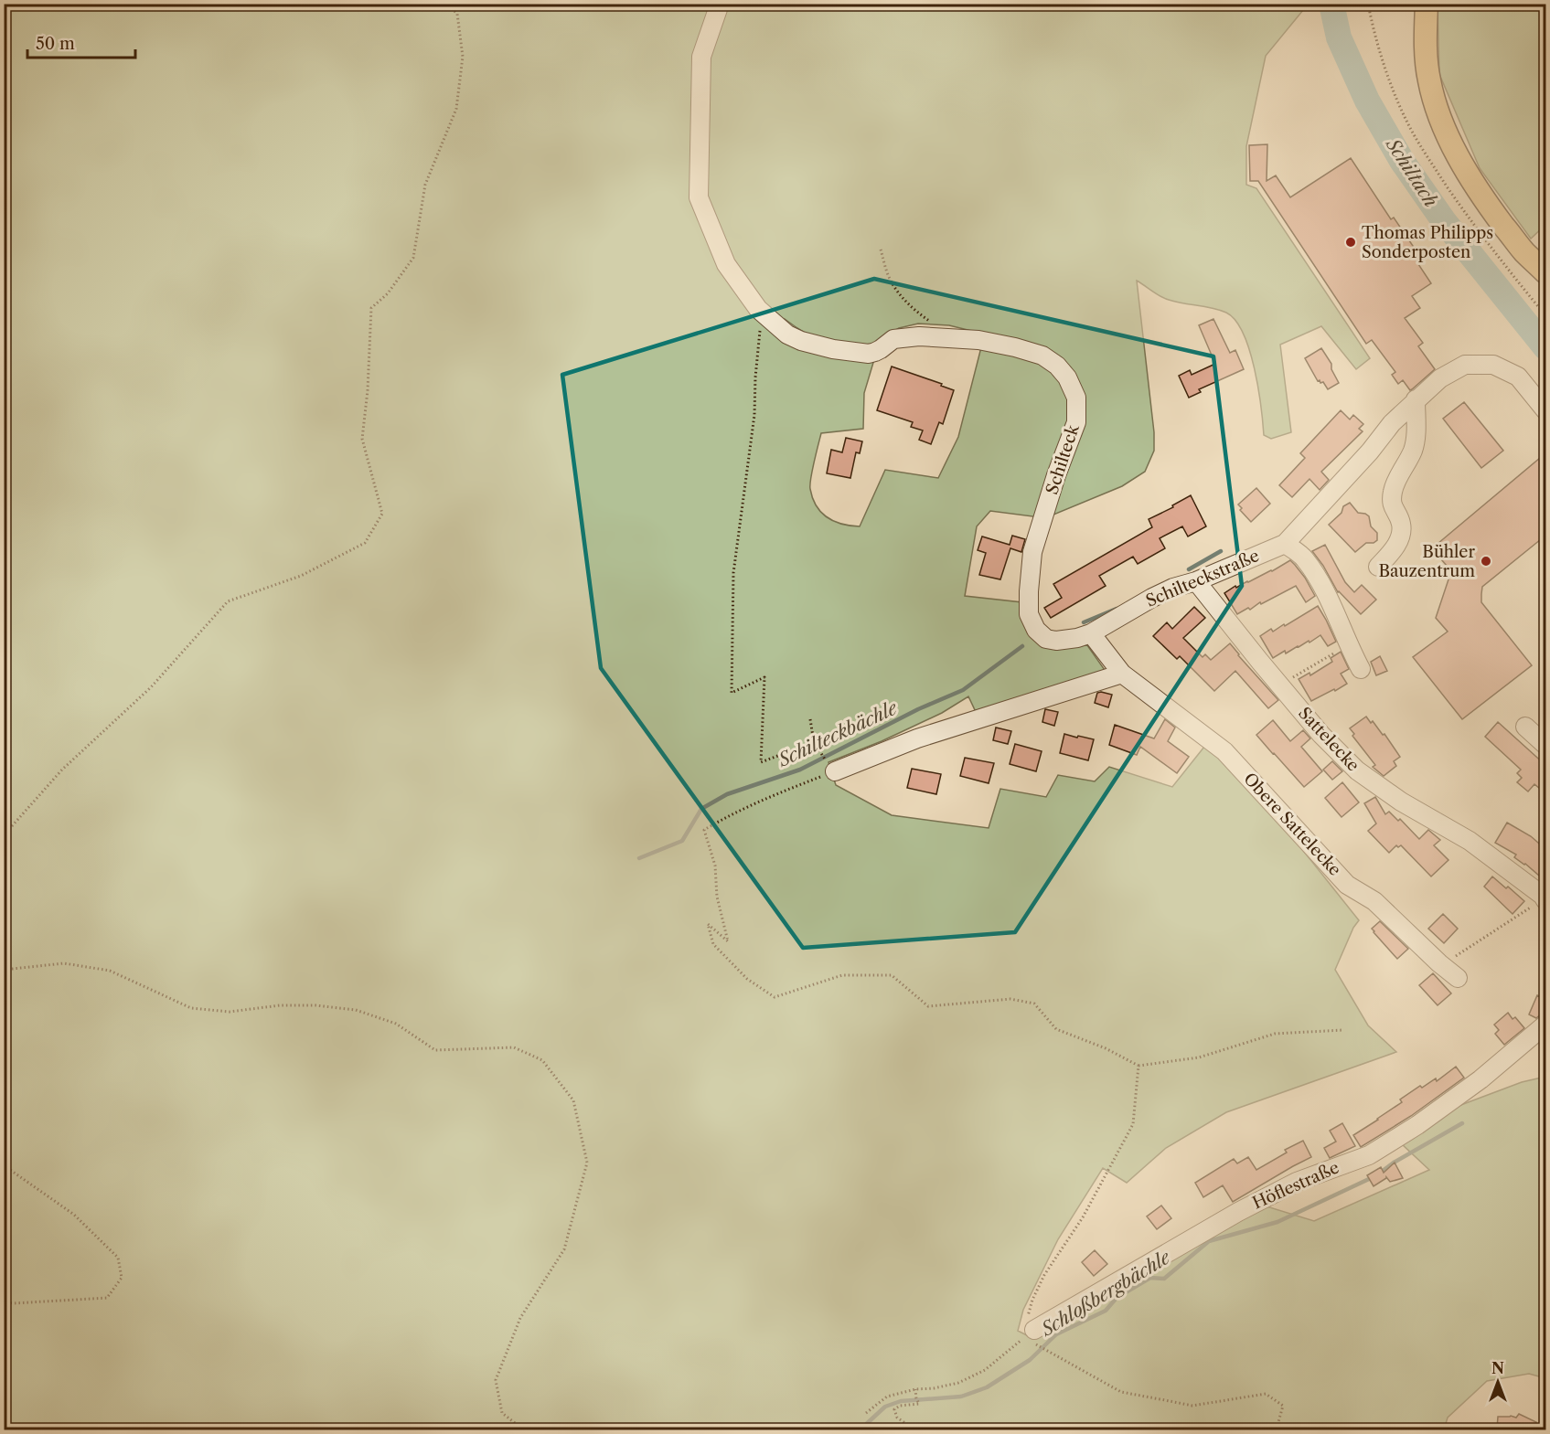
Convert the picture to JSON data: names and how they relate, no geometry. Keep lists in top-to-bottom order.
{
  "streets": {
    "street": [
      "Schilteck",
      "Schilteckstraße",
      "Sattelecke",
      "Obere Sattelecke",
      "Höflestraße"
    ]
  },
  "crossings": [
    ["Schilteck", "Schilteckstraße"],
    ["Schilteckstraße", "Sattelecke"]
  ],
  "water": ["Schiltach", "Schilteckbächle", "Schloßbergbächle"],
  "places": ["Thomas Philipps Sonderposten", "Bühler Bauzentrum"],
  "scale_bar": "50 m",
  "north": "top"
}
